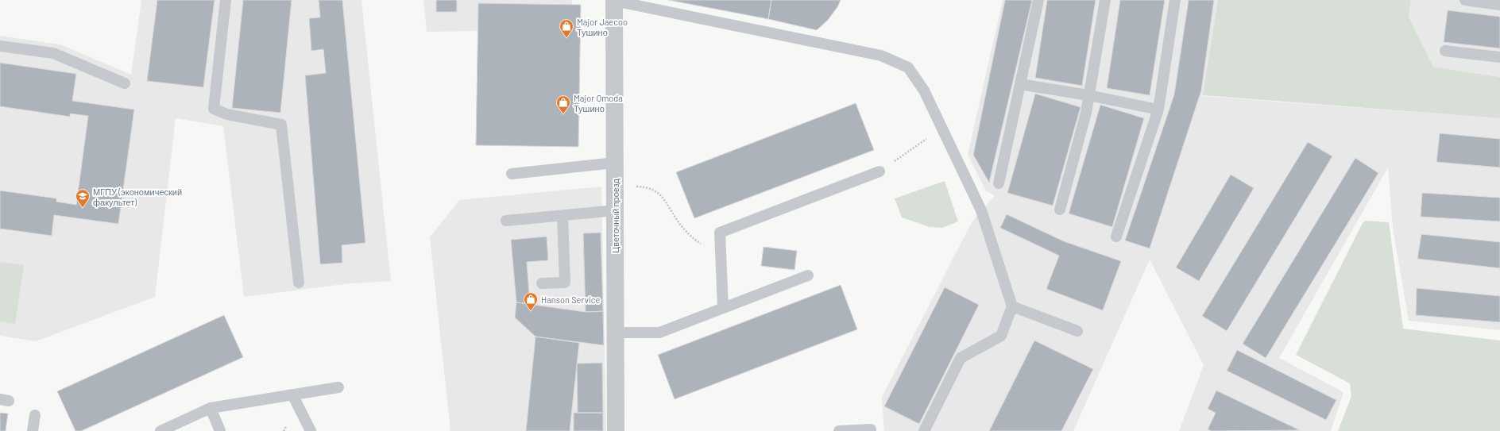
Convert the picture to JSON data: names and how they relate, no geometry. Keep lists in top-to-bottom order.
{
  "streets": {
    "street": ["Цветочный проезд"]
  },
  "places": {
    "shop": ["Major Jaecoo Тушино", "Major Omoda Тушино", "Hanson Service"],
    "school or university": ["МГПУ (экономический факультет)"]
  }
}
